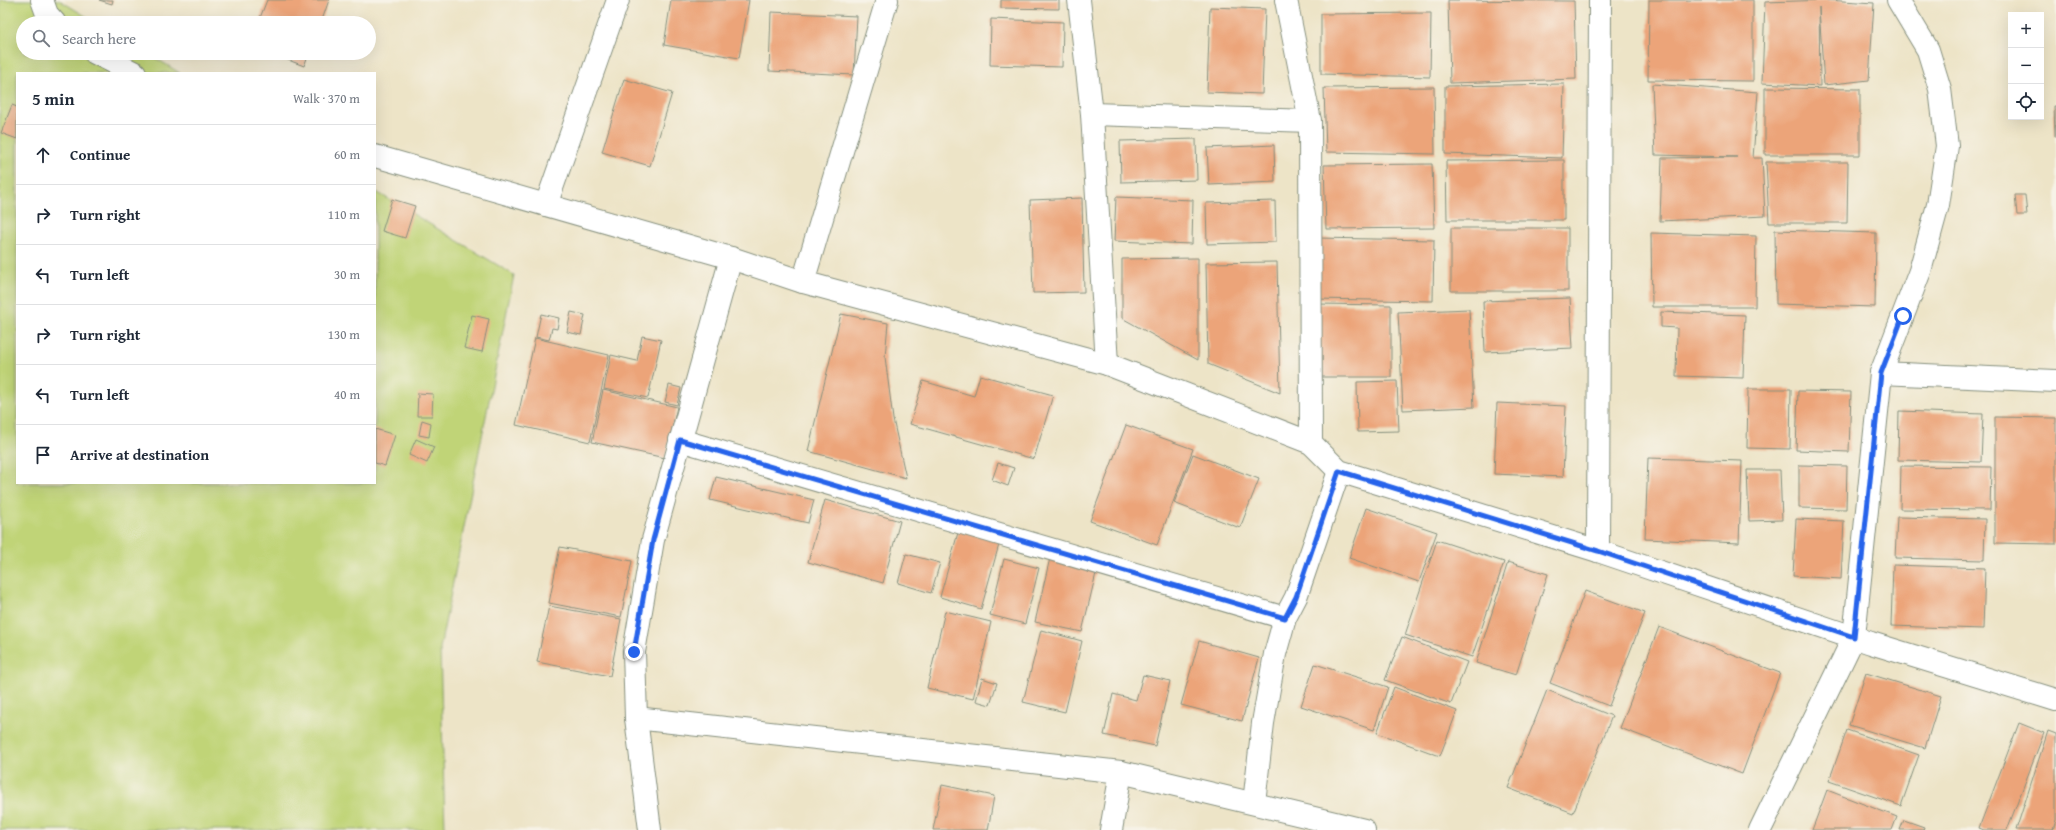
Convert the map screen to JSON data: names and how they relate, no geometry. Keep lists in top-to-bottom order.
{
  "page": {
    "map_buttons": ["+", "−"],
    "search": "Search here",
    "heading": ["5 min", "Walk · 370 m"],
    "list": [
      ["Continue", "60 m"],
      ["Turn right", "110 m"],
      ["Turn left", "30 m"],
      ["Turn right", "130 m"],
      ["Turn left", "40 m"],
      "Arrive at destination"
    ]
  }
}
